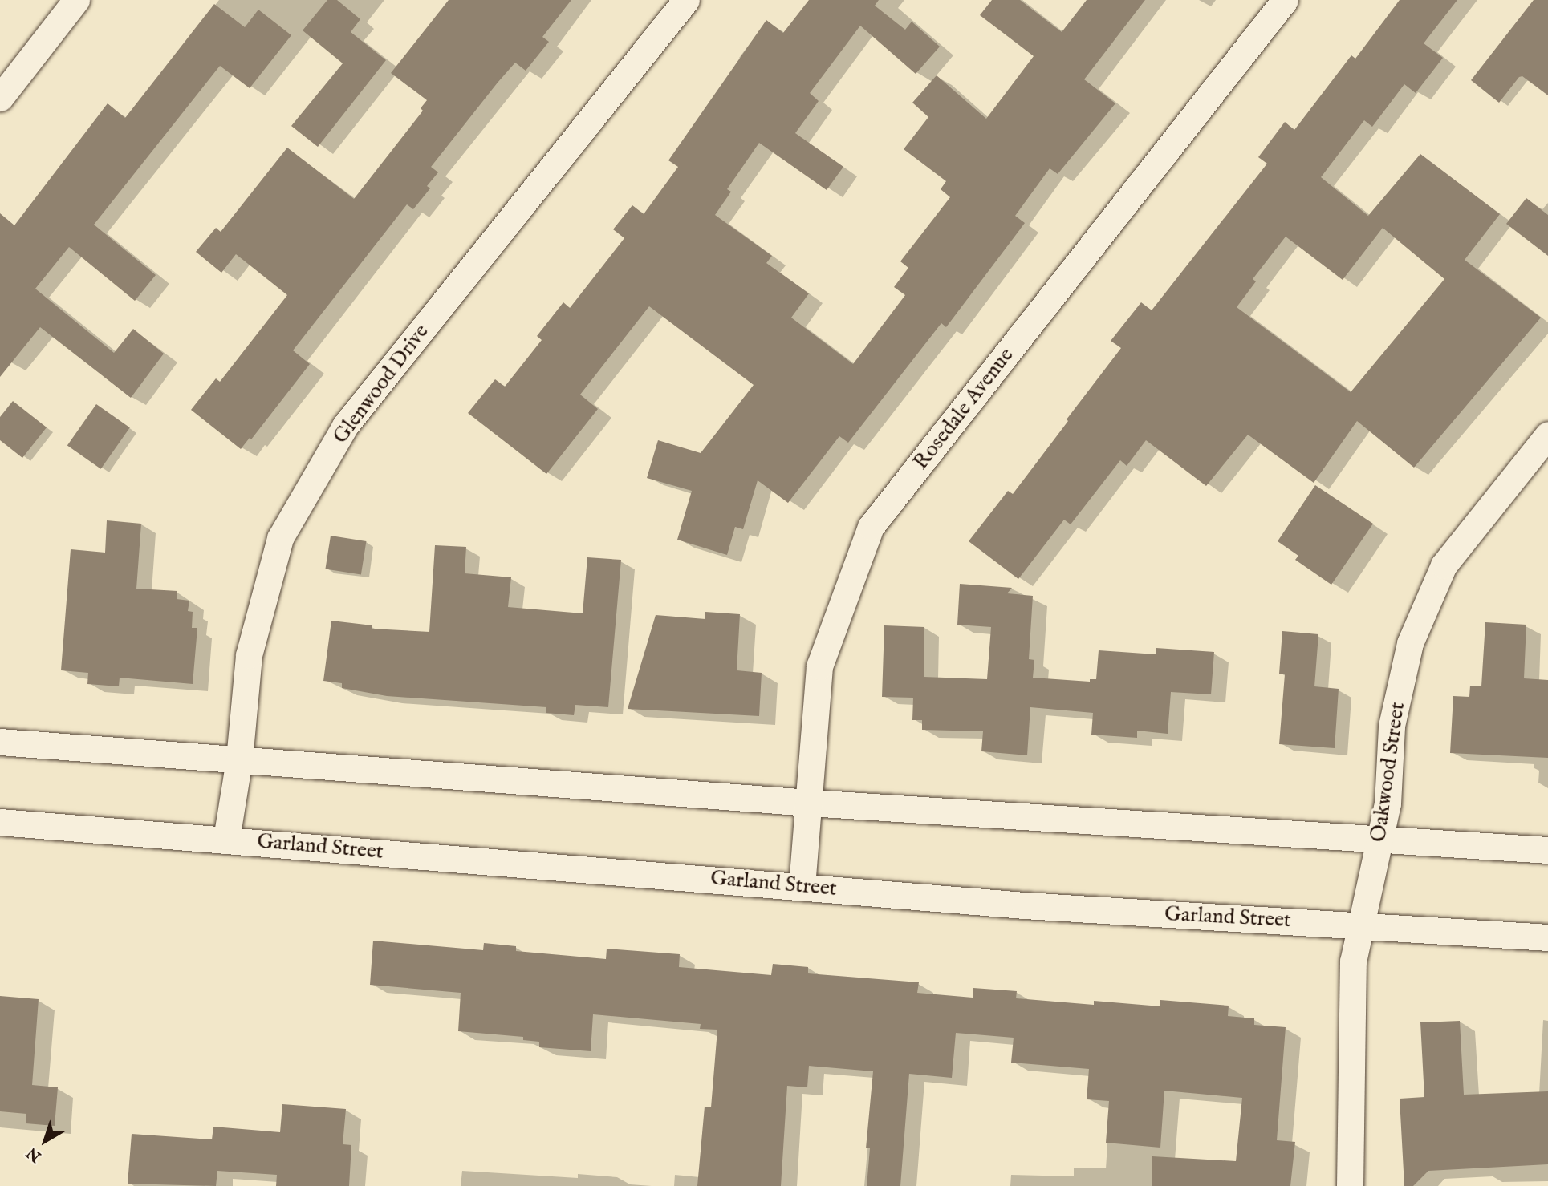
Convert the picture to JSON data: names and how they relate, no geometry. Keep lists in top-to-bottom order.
{
  "streets": {
    "street": [
      "Glenwood Drive",
      "Rosedale Avenue",
      "Oakwood Street",
      "Garland Street"
    ]
  },
  "crossings": [
    ["Glenwood Drive", "Garland Street"],
    ["Rosedale Avenue", "Garland Street"],
    ["Oakwood Street", "Garland Street"]
  ],
  "north": "bottom left"
}
